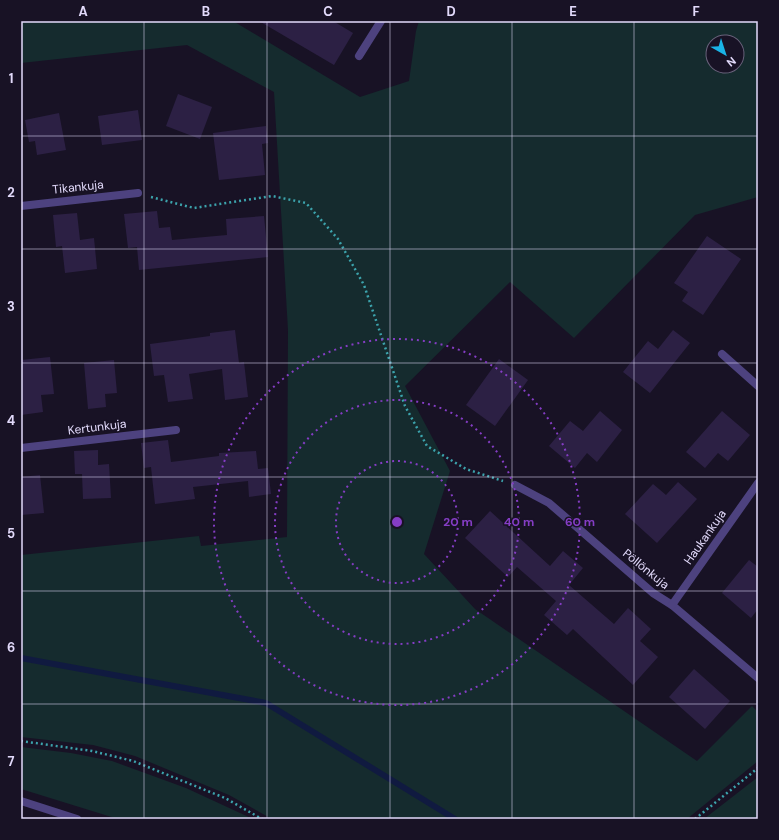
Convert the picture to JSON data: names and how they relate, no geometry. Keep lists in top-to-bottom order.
{
  "streets": {
    "street": [
      "Tikankuja",
      "Kertunkuja",
      "Haukankuja",
      "Pöllönkuja"
    ]
  },
  "crossings": [
    ["Haukankuja", "Pöllönkuja"]
  ],
  "north": "bottom right",
  "grid": {
    "columns": [
      "A",
      "B",
      "C",
      "D",
      "E",
      "F"
    ],
    "rows": [
      "1",
      "2",
      "3",
      "4",
      "5",
      "6",
      "7"
    ]
  },
  "rings": ["20 m", "40 m", "60 m"]
}
